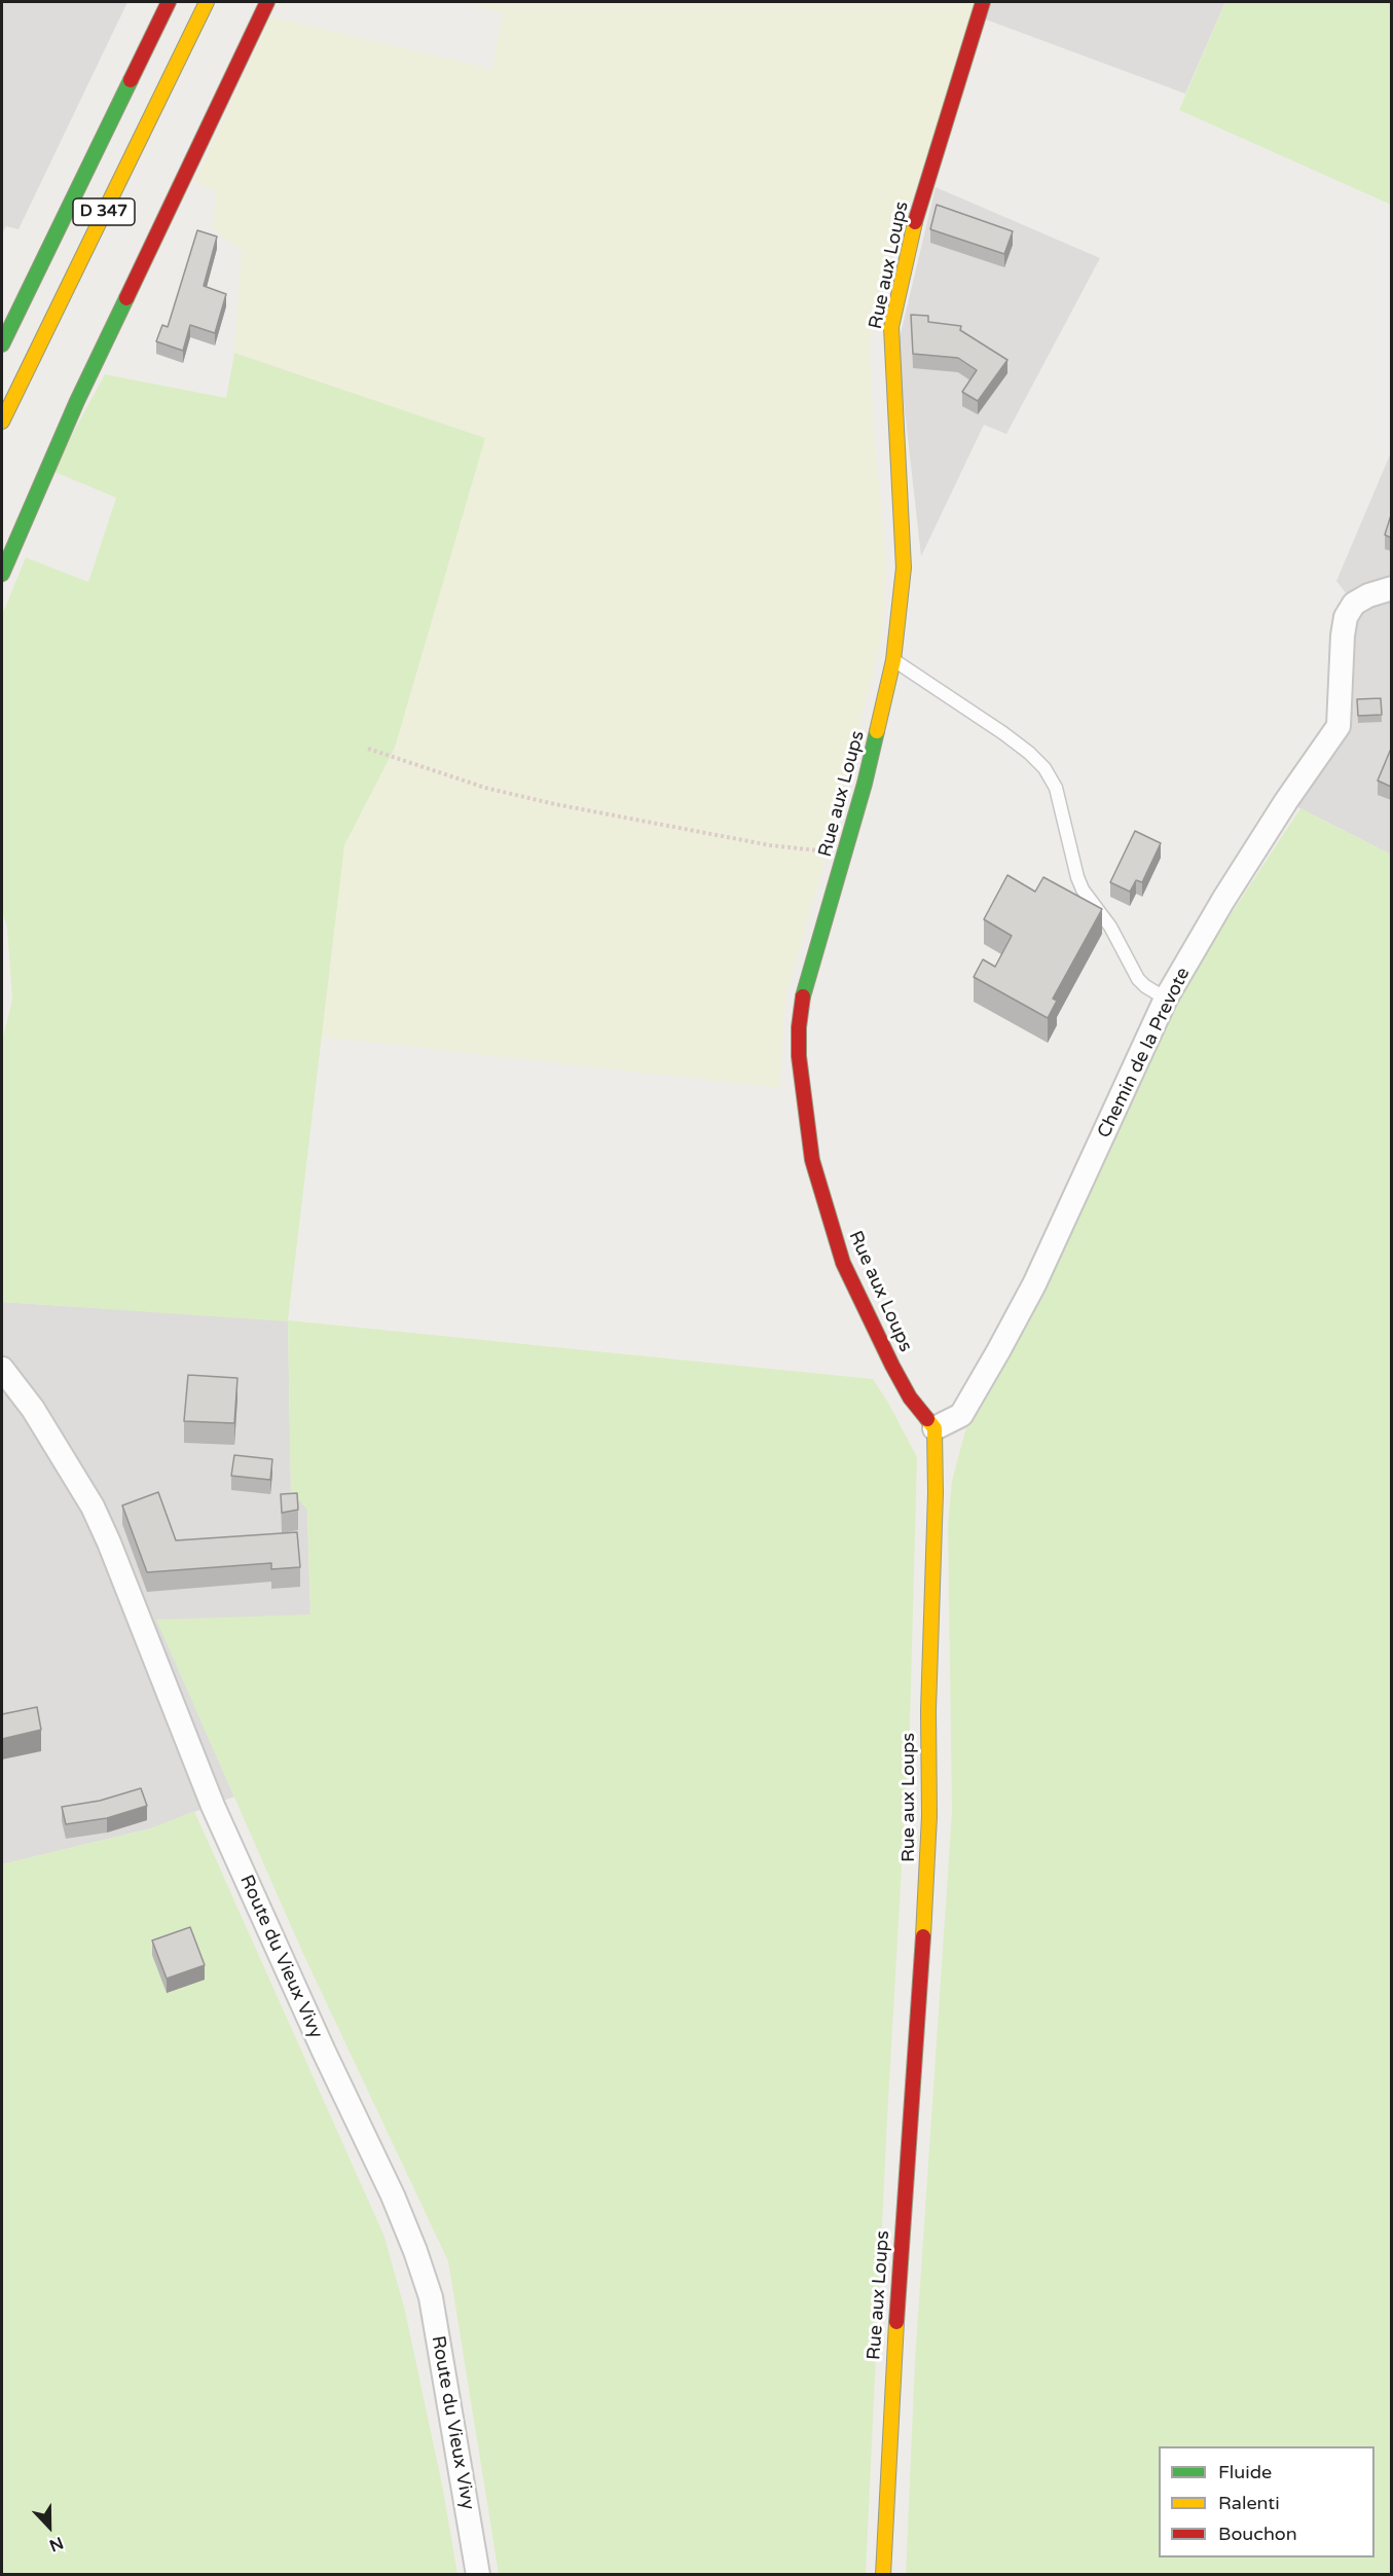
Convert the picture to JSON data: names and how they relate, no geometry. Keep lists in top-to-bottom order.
{
  "streets": {
    "main road": ["D 347", "Rue aux Loups"],
    "street": ["Chemin de la Prevote", "Route du Vieux Vivy"]
  },
  "crossings": [
    ["Rue aux Loups", "Chemin de la Prevote"]
  ],
  "legend": ["Fluide", "Ralenti", "Bouchon"],
  "north": "bottom"
}
